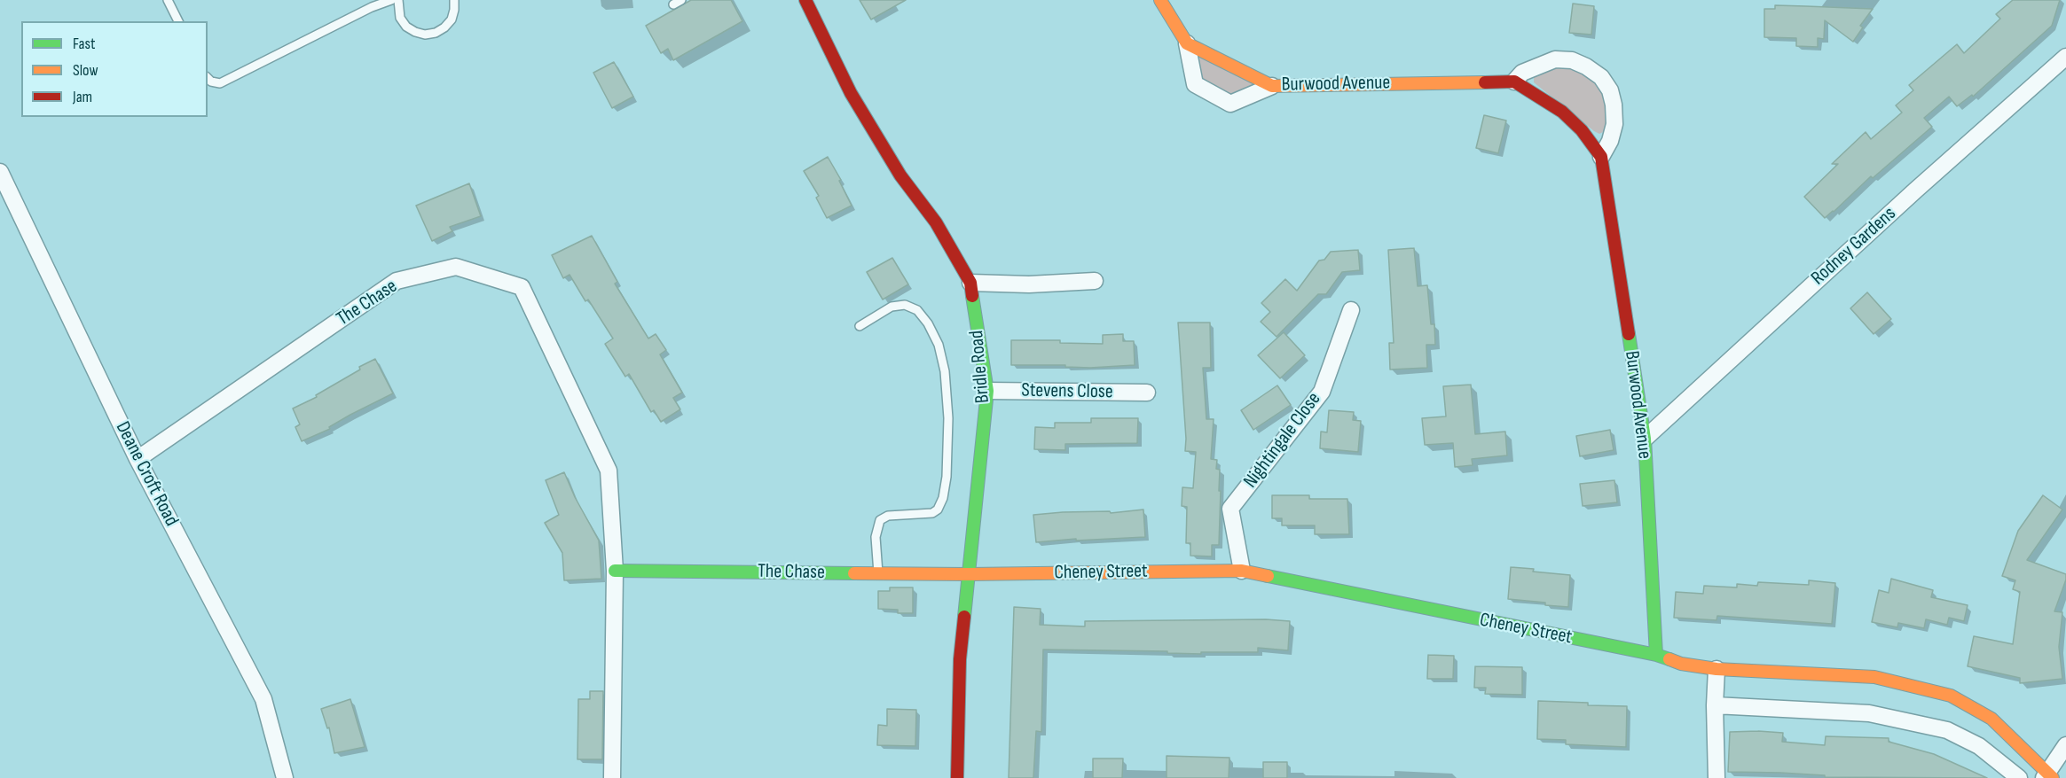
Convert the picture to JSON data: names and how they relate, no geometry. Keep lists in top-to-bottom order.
{
  "streets": {
    "street": [
      "Burwood Avenue",
      "Rodney Gardens",
      "The Chase",
      "Bridle Road",
      "Stevens Close",
      "Nightingale Close",
      "Deane Croft Road",
      "Cheney Street"
    ]
  },
  "crossings": [
    ["Burwood Avenue", "Rodney Gardens"],
    ["Burwood Avenue", "Cheney Street"],
    ["The Chase", "Bridle Road"],
    ["The Chase", "Deane Croft Road"],
    ["The Chase", "Cheney Street"],
    ["Bridle Road", "Stevens Close"],
    ["Bridle Road", "Cheney Street"],
    ["Nightingale Close", "Cheney Street"]
  ],
  "legend": ["Fast", "Slow", "Jam"]
}
